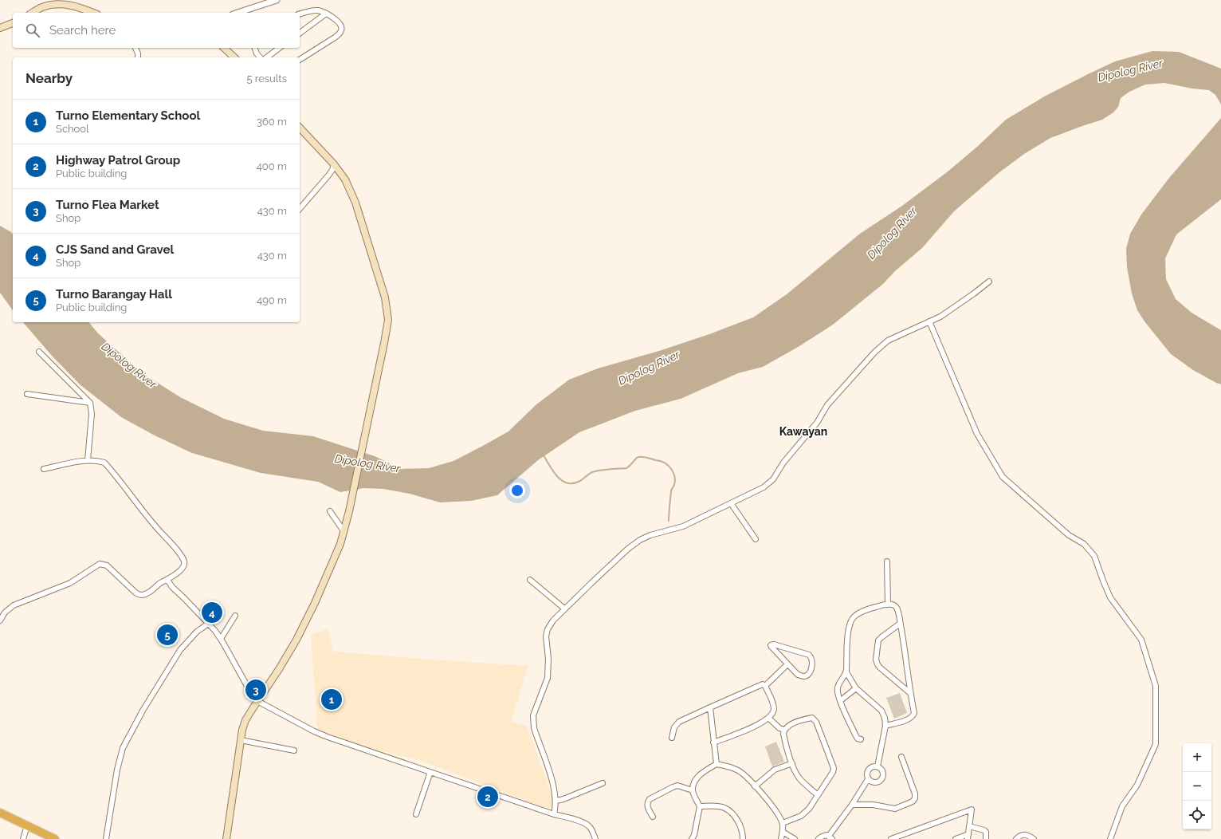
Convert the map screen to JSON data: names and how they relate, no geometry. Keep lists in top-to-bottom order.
{
  "districts": ["Kawayan"],
  "water": ["Dipolog River"],
  "page": {
    "search": "Search here",
    "heading": ["Nearby", "5 results"],
    "list": [
      {
        "mark": "1",
        "name": "Turno Elementary School",
        "note": "School",
        "value": "360 m"
      },
      {
        "mark": "2",
        "name": "Highway Patrol Group",
        "note": "Public building",
        "value": "400 m"
      },
      {
        "mark": "3",
        "name": "Turno Flea Market",
        "note": "Shop",
        "value": "430 m"
      },
      {
        "mark": "4",
        "name": "CJS Sand and Gravel",
        "note": "Shop",
        "value": "430 m"
      },
      {
        "mark": "5",
        "name": "Turno Barangay Hall",
        "note": "Public building",
        "value": "490 m"
      }
    ],
    "pins": [
      "4",
      "5",
      "3",
      "1",
      "2"
    ],
    "map_buttons": ["+", "−"]
  }
}
